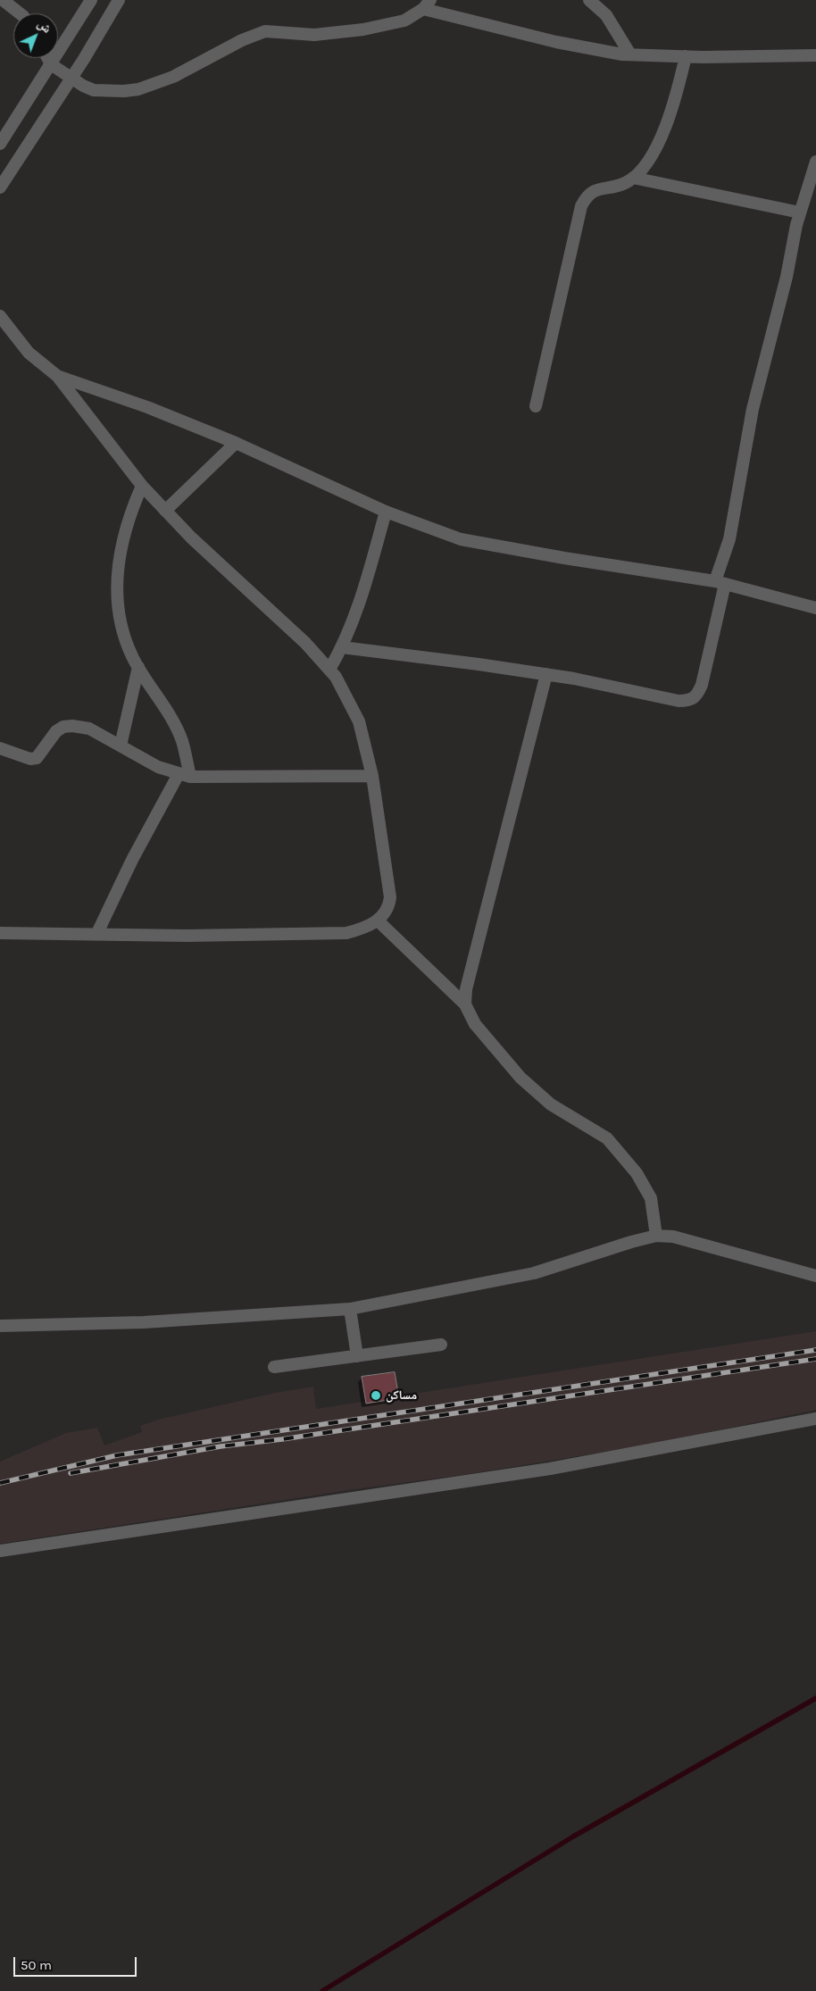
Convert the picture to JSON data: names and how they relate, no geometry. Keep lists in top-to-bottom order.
{
  "places": ["مساكن"],
  "scale_bar": "50 m",
  "north": "top right"
}
